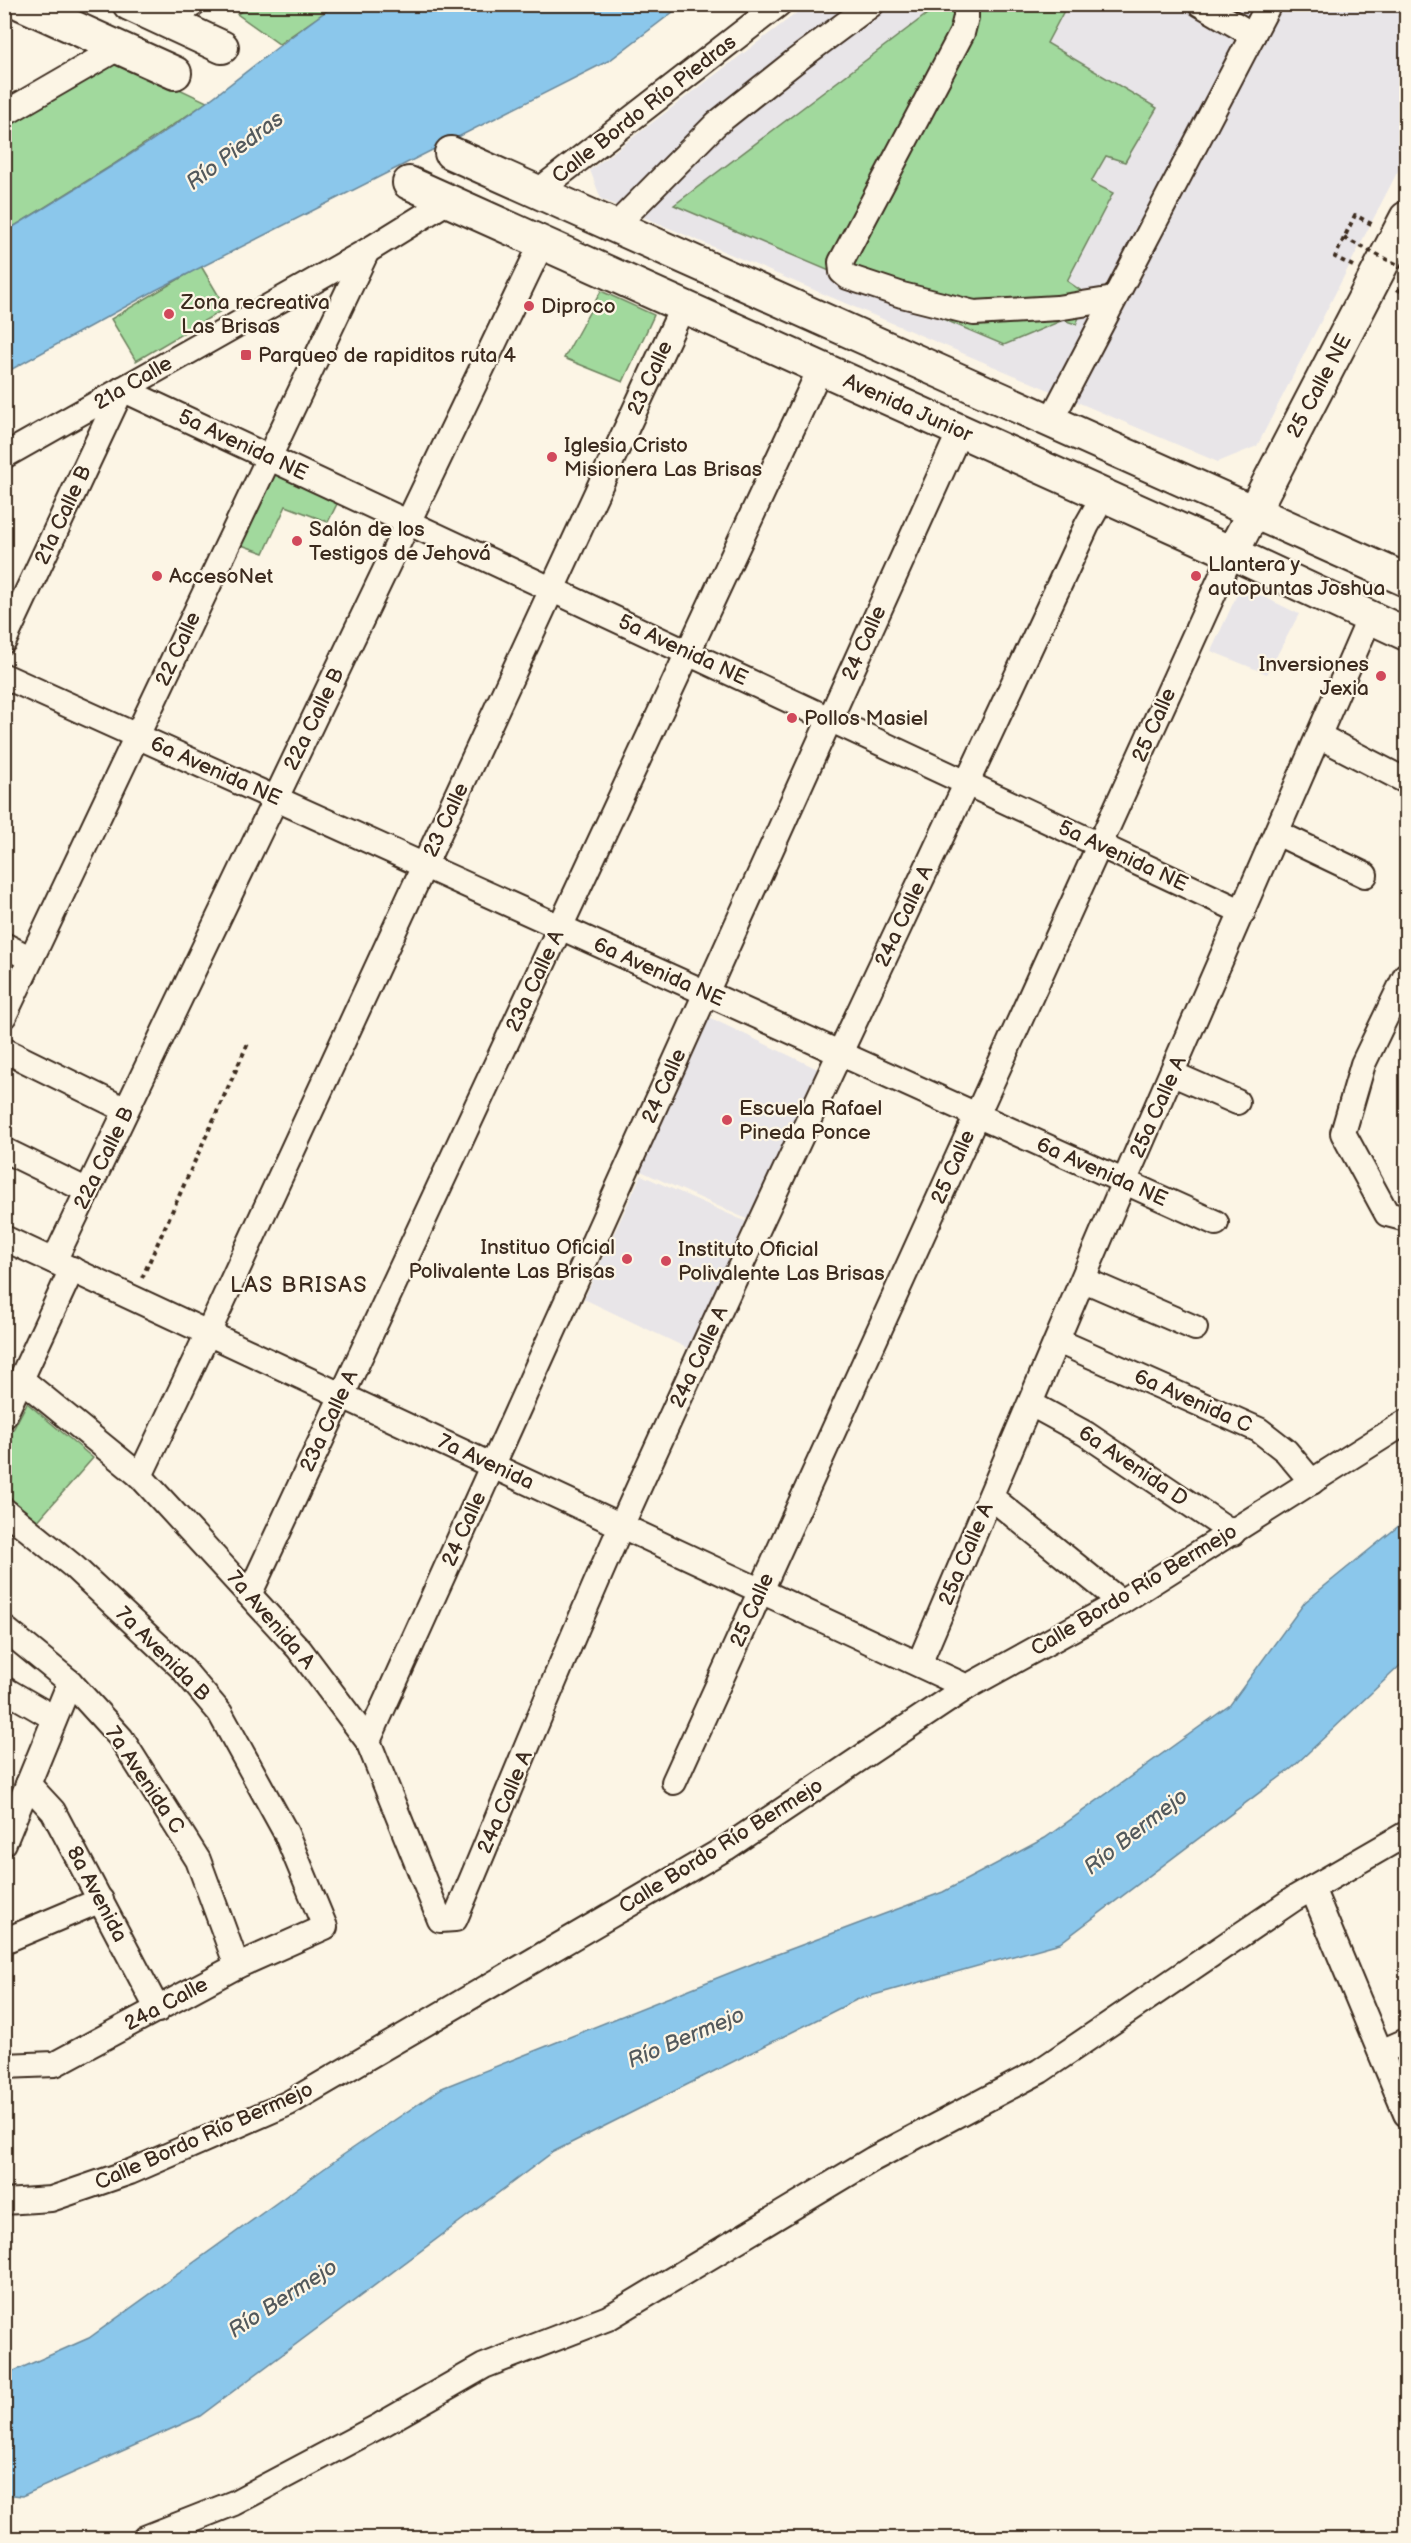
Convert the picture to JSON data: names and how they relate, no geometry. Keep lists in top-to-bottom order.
{
  "streets": {
    "main road": ["25 Calle NE", "Avenida Junior"],
    "street": [
      "Calle Bordo Río Piedras",
      "23 Calle",
      "21a Calle",
      "5a Avenida NE",
      "21a Calle B",
      "24 Calle",
      "22 Calle",
      "22a Calle B",
      "25 Calle",
      "6a Avenida NE",
      "24a Calle A",
      "23a Calle A",
      "25a Calle A",
      "6a Avenida C",
      "7a Avenida",
      "6a Avenida D",
      "Calle Bordo Río Bermejo",
      "7a Avenida A",
      "7a Avenida B",
      "7a Avenida C",
      "8a Avenida",
      "24a Calle"
    ]
  },
  "crossings": [
    ["23 Calle", "Avenida Junior"],
    ["23 Calle", "5a Avenida NE"],
    ["23 Calle", "6a Avenida NE"],
    ["23 Calle", "7a Avenida"],
    ["23 Calle", "7a Avenida A"],
    ["21a Calle", "Avenida Junior"],
    ["21a Calle", "5a Avenida NE"],
    ["21a Calle", "21a Calle B"],
    ["21a Calle", "22 Calle"],
    ["25 Calle NE", "Avenida Junior"],
    ["25 Calle NE", "25 Calle"],
    ["Avenida Junior", "24 Calle"],
    ["Avenida Junior", "22a Calle B"],
    ["Avenida Junior", "25 Calle"],
    ["Avenida Junior", "24a Calle A"],
    ["Avenida Junior", "23a Calle A"],
    ["Avenida Junior", "25a Calle A"],
    ["5a Avenida NE", "21a Calle B"],
    ["5a Avenida NE", "24 Calle"],
    ["5a Avenida NE", "22 Calle"],
    ["5a Avenida NE", "22a Calle B"],
    ["5a Avenida NE", "25 Calle"],
    ["5a Avenida NE", "24a Calle A"],
    ["5a Avenida NE", "23a Calle A"],
    ["5a Avenida NE", "25a Calle A"],
    ["24 Calle", "6a Avenida NE"],
    ["24 Calle", "7a Avenida"],
    ["24 Calle", "7a Avenida A"],
    ["22 Calle", "6a Avenida NE"],
    ["22a Calle B", "6a Avenida NE"],
    ["22a Calle B", "7a Avenida"],
    ["22a Calle B", "7a Avenida A"],
    ["25 Calle", "6a Avenida NE"],
    ["25 Calle", "7a Avenida"],
    ["6a Avenida NE", "24a Calle A"],
    ["6a Avenida NE", "23a Calle A"],
    ["6a Avenida NE", "25a Calle A"],
    ["24a Calle A", "7a Avenida"],
    ["24a Calle A", "7a Avenida A"],
    ["23a Calle A", "7a Avenida"],
    ["23a Calle A", "7a Avenida A"],
    ["25a Calle A", "6a Avenida C"],
    ["25a Calle A", "7a Avenida"],
    ["25a Calle A", "6a Avenida D"],
    ["6a Avenida C", "Calle Bordo Río Bermejo"],
    ["7a Avenida", "Calle Bordo Río Bermejo"],
    ["6a Avenida D", "Calle Bordo Río Bermejo"],
    ["7a Avenida B", "24a Calle"],
    ["7a Avenida C", "24a Calle"],
    ["8a Avenida", "24a Calle"]
  ],
  "districts": ["LAS BRISAS"],
  "water": ["Río Piedras", "Río Bermejo"],
  "places": {
    "other": [
      "Diproco",
      "Zona recreativa Las Brisas",
      "Iglesia Cristo Misionera Las Brisas",
      "Salón de los Testigos de Jehová",
      "AccesoNet",
      "Llantera y autopuntas Joshua",
      "Inversiones Jexia",
      "Pollos Masiel",
      "Escuela Rafael Pineda Ponce",
      "Instituo Oficial Polivalente Las Brisas",
      "Instituto Oficial Polivalente Las Brisas"
    ],
    "transit": ["Parqueo de rapiditos ruta 4"]
  }
}
